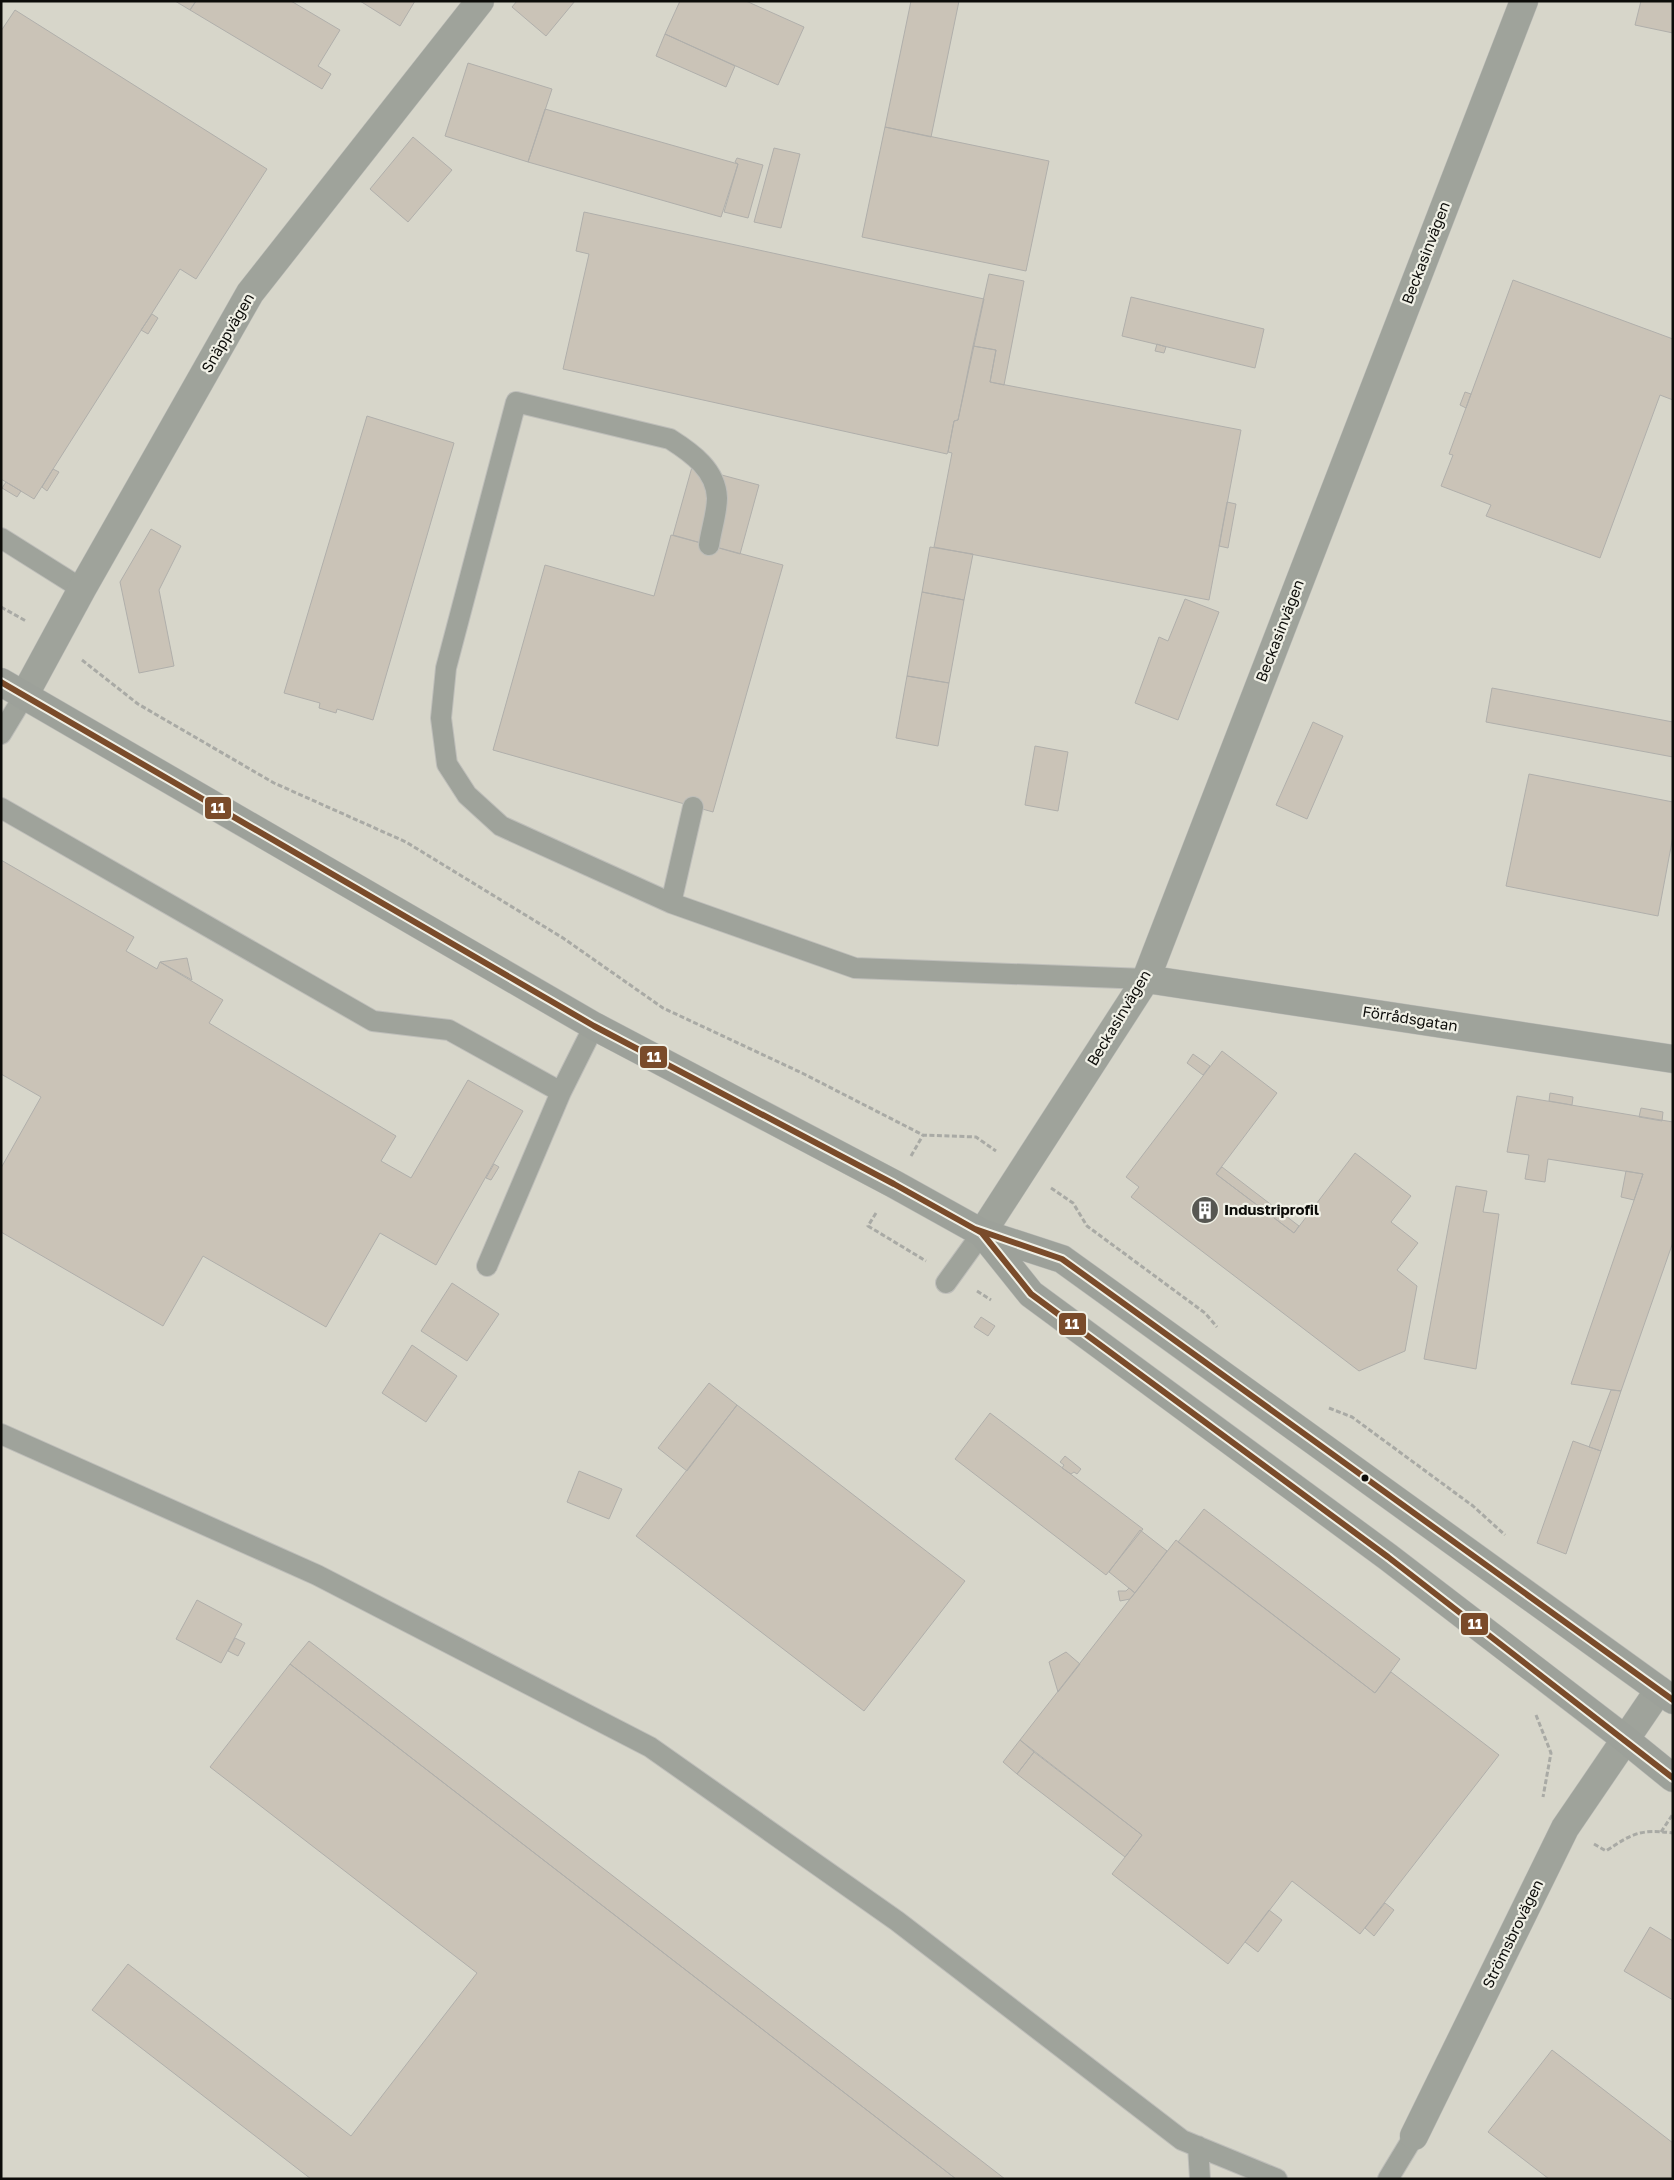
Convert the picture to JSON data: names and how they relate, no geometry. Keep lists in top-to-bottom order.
{
  "streets": {
    "main road": ["Strömsbrovägen"],
    "street": ["Beckasinvägen", "Snäppvägen", "Förrådsgatan"]
  },
  "crossings": [
    ["Beckasinvägen", "Förrådsgatan"],
    ["Beckasinvägen", "Strömsbrovägen"],
    ["Snäppvägen", "Strömsbrovägen"]
  ],
  "places": {
    "building": ["Industriprofil"]
  },
  "lines": ["transit line 11"]
}
